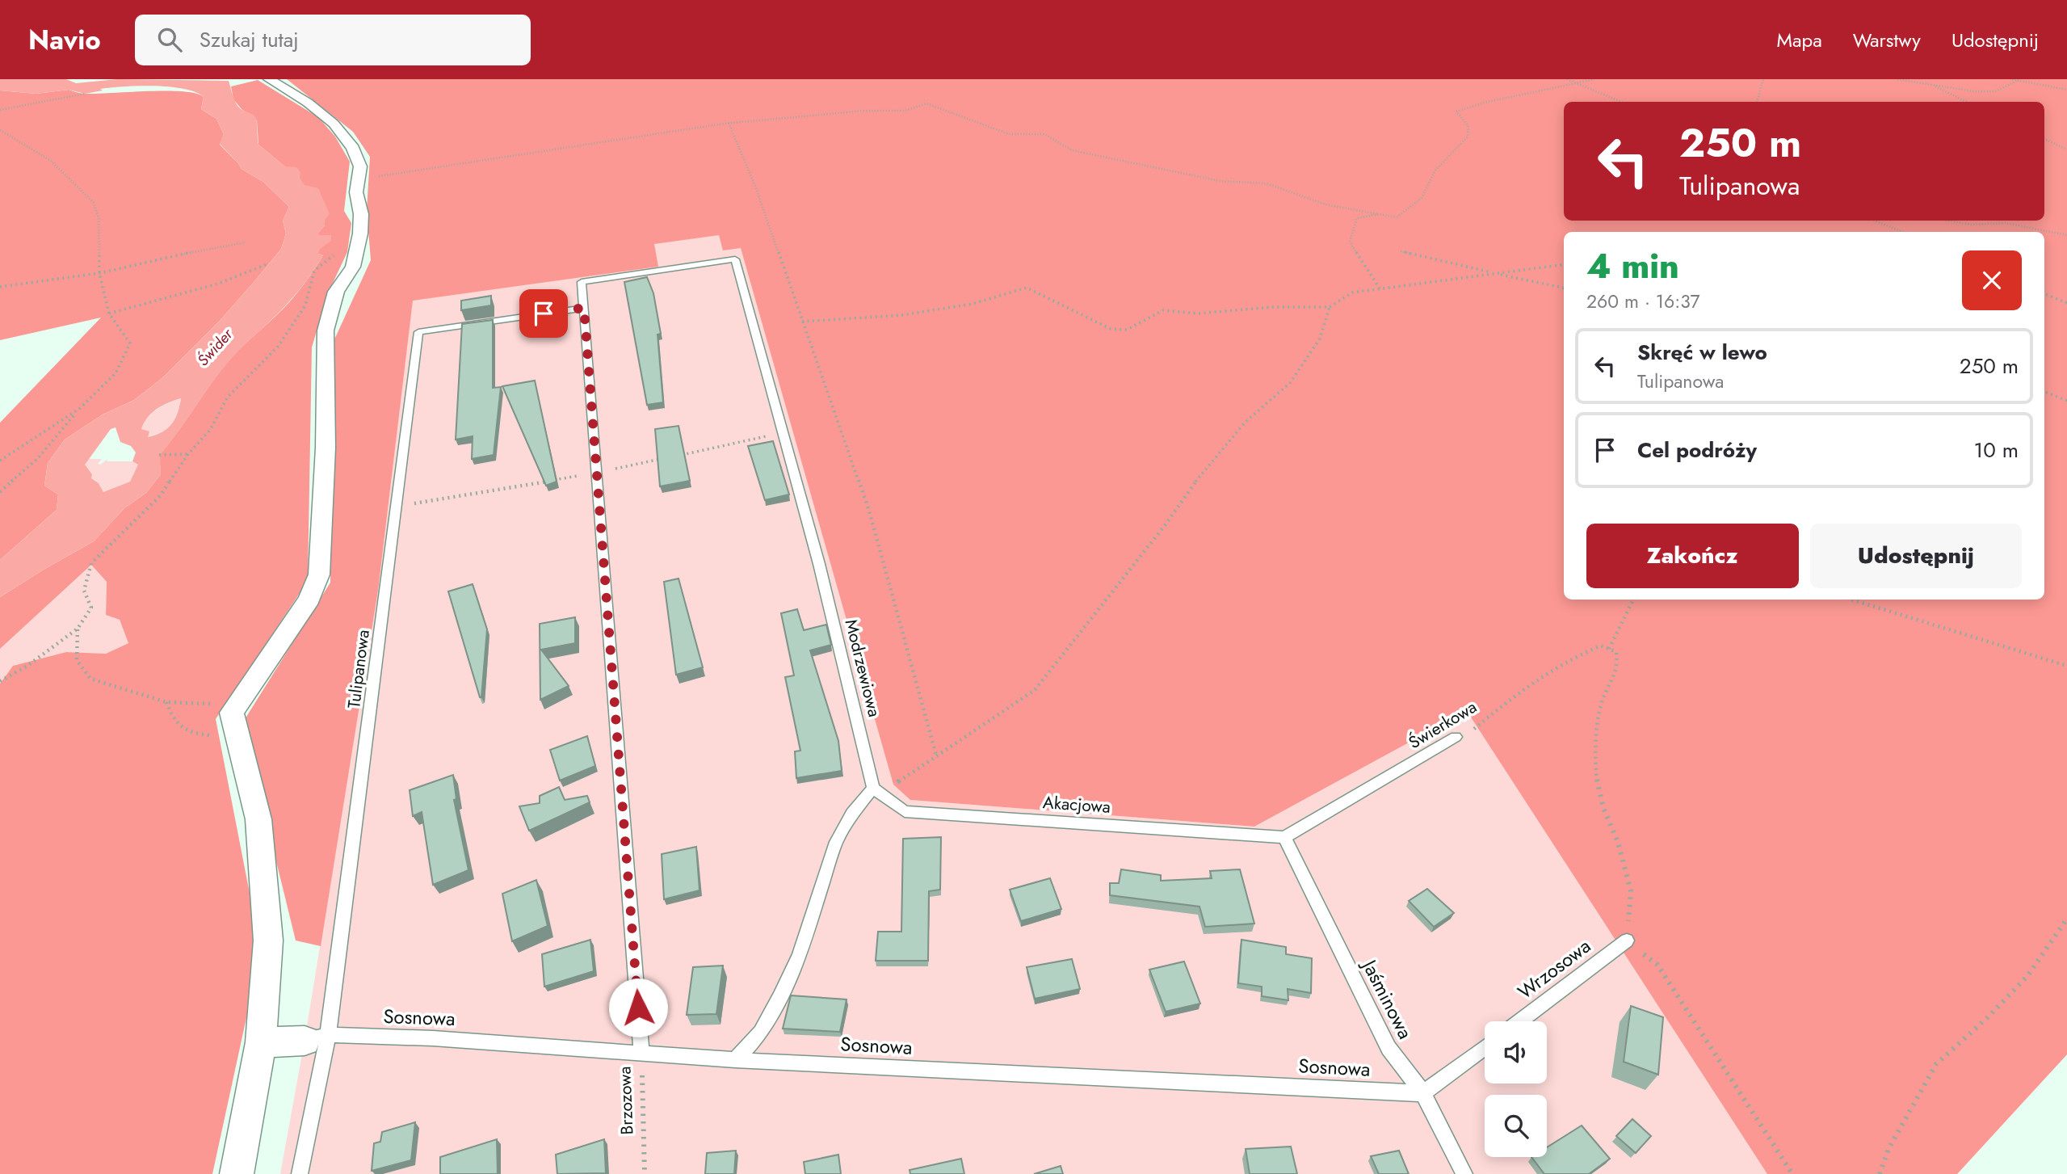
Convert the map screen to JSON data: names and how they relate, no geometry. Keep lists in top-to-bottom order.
{
  "streets": {
    "lane": [
      "Modrzewiowa",
      "Tulipanowa",
      "Świerkowa",
      "Akacjowa",
      "Wrzosowa",
      "Jaśminowa",
      "Sosnowa",
      "Brzozowa"
    ]
  },
  "crossings": [
    ["Modrzewiowa", "Akacjowa"],
    ["Modrzewiowa", "Brzozowa"],
    ["Tulipanowa", "Sosnowa"],
    ["Tulipanowa", "Brzozowa"],
    ["Świerkowa", "Akacjowa"],
    ["Świerkowa", "Jaśminowa"],
    ["Akacjowa", "Jaśminowa"],
    ["Jaśminowa", "Sosnowa"],
    ["Sosnowa", "Brzozowa"]
  ],
  "water": ["Świder"],
  "page": {
    "header": "Navio",
    "search": "Szukaj tutaj",
    "nav": ["Mapa", "Warstwy", "Udostępnij"],
    "turn": ["250 m", "Tulipanowa"],
    "heading": ["4 min", "260 m · 16:37"],
    "list": [
      {
        "name": "Skręć w lewo",
        "note": "Tulipanowa",
        "value": "250 m"
      },
      {
        "name": "Cel podróży",
        "value": "10 m"
      }
    ],
    "buttons": ["Zakończ", "Udostępnij"]
  }
}
